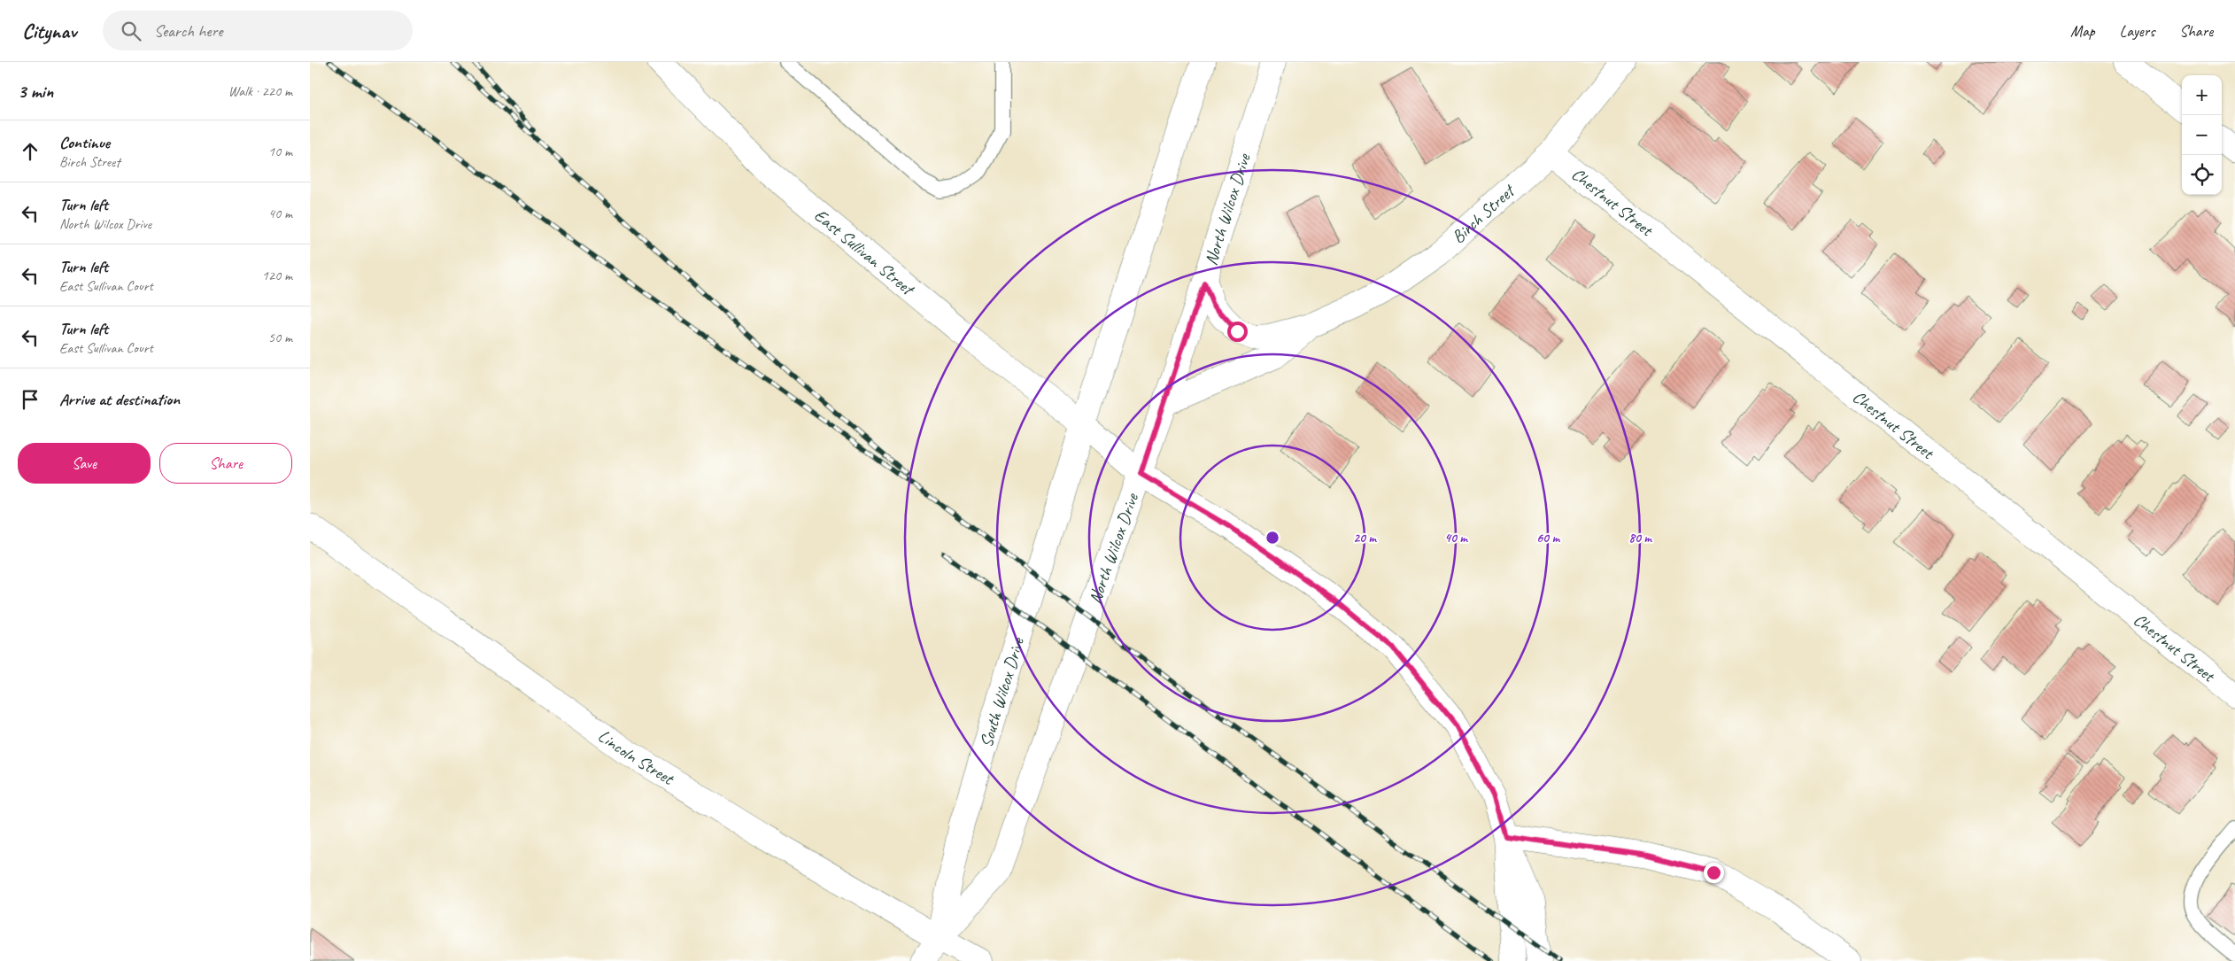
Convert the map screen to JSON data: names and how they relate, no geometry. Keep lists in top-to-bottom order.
{
  "streets": {
    "main road": [
      "Chestnut Street",
      "North Wilcox Drive",
      "Birch Street",
      "East Sullivan Street",
      "South Wilcox Drive",
      "Lincoln Street"
    ]
  },
  "crossings": [
    ["Chestnut Street", "Birch Street"],
    ["North Wilcox Drive", "Birch Street"],
    ["North Wilcox Drive", "East Sullivan Street"],
    ["North Wilcox Drive", "South Wilcox Drive"],
    ["North Wilcox Drive", "Lincoln Street"],
    ["East Sullivan Street", "South Wilcox Drive"],
    ["South Wilcox Drive", "Lincoln Street"]
  ],
  "page": {
    "header": "Citynav",
    "search": "Search here",
    "nav": ["Map", "Layers", "Share"],
    "heading": ["3 min", "Walk · 220 m"],
    "map_buttons": ["+", "−"],
    "list": [
      ["Continue", "Birch Street", "10 m"],
      ["Turn left", "North Wilcox Drive", "40 m"],
      ["Turn left", "East Sullivan Court", "120 m"],
      ["Turn left", "East Sullivan Court", "50 m"],
      "Arrive at destination"
    ],
    "buttons": ["Save", "Share"]
  },
  "rings": [
    "20 m",
    "40 m",
    "60 m",
    "80 m"
  ]
}
